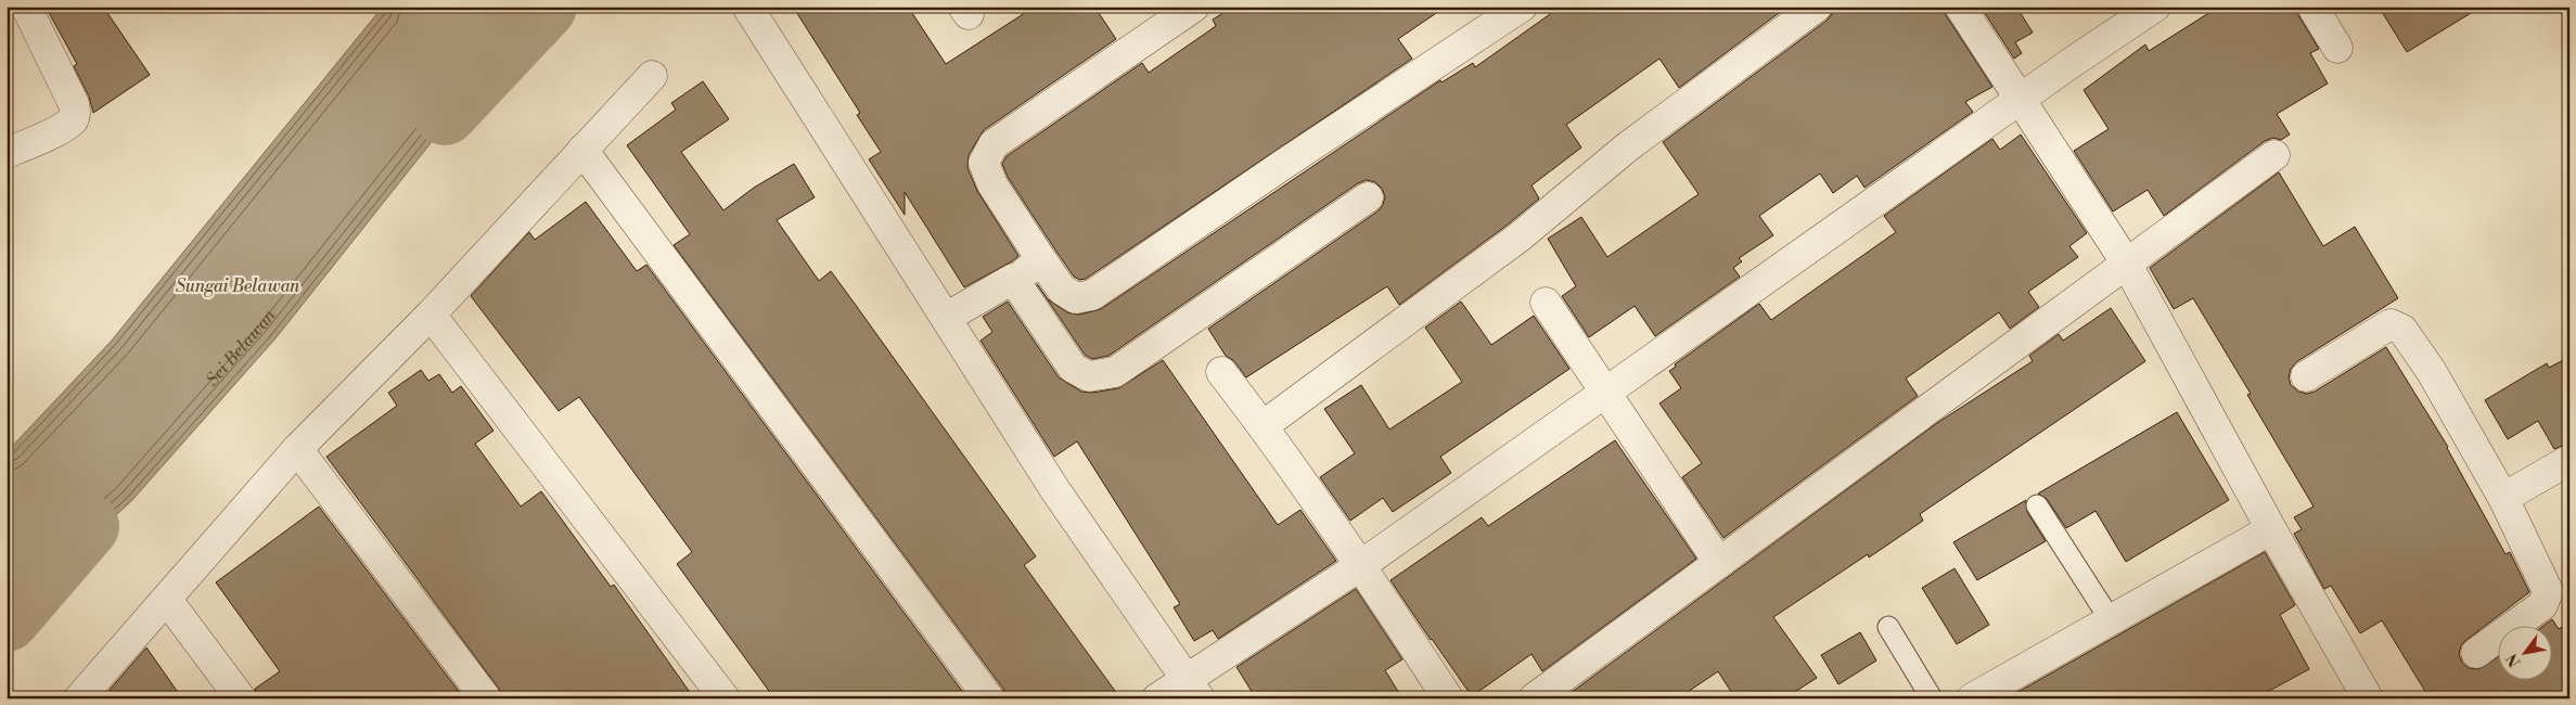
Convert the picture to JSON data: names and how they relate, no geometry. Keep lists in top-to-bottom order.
{
  "water": ["Sungai Belawan", "Sei Belawan"],
  "north": "bottom left"
}
